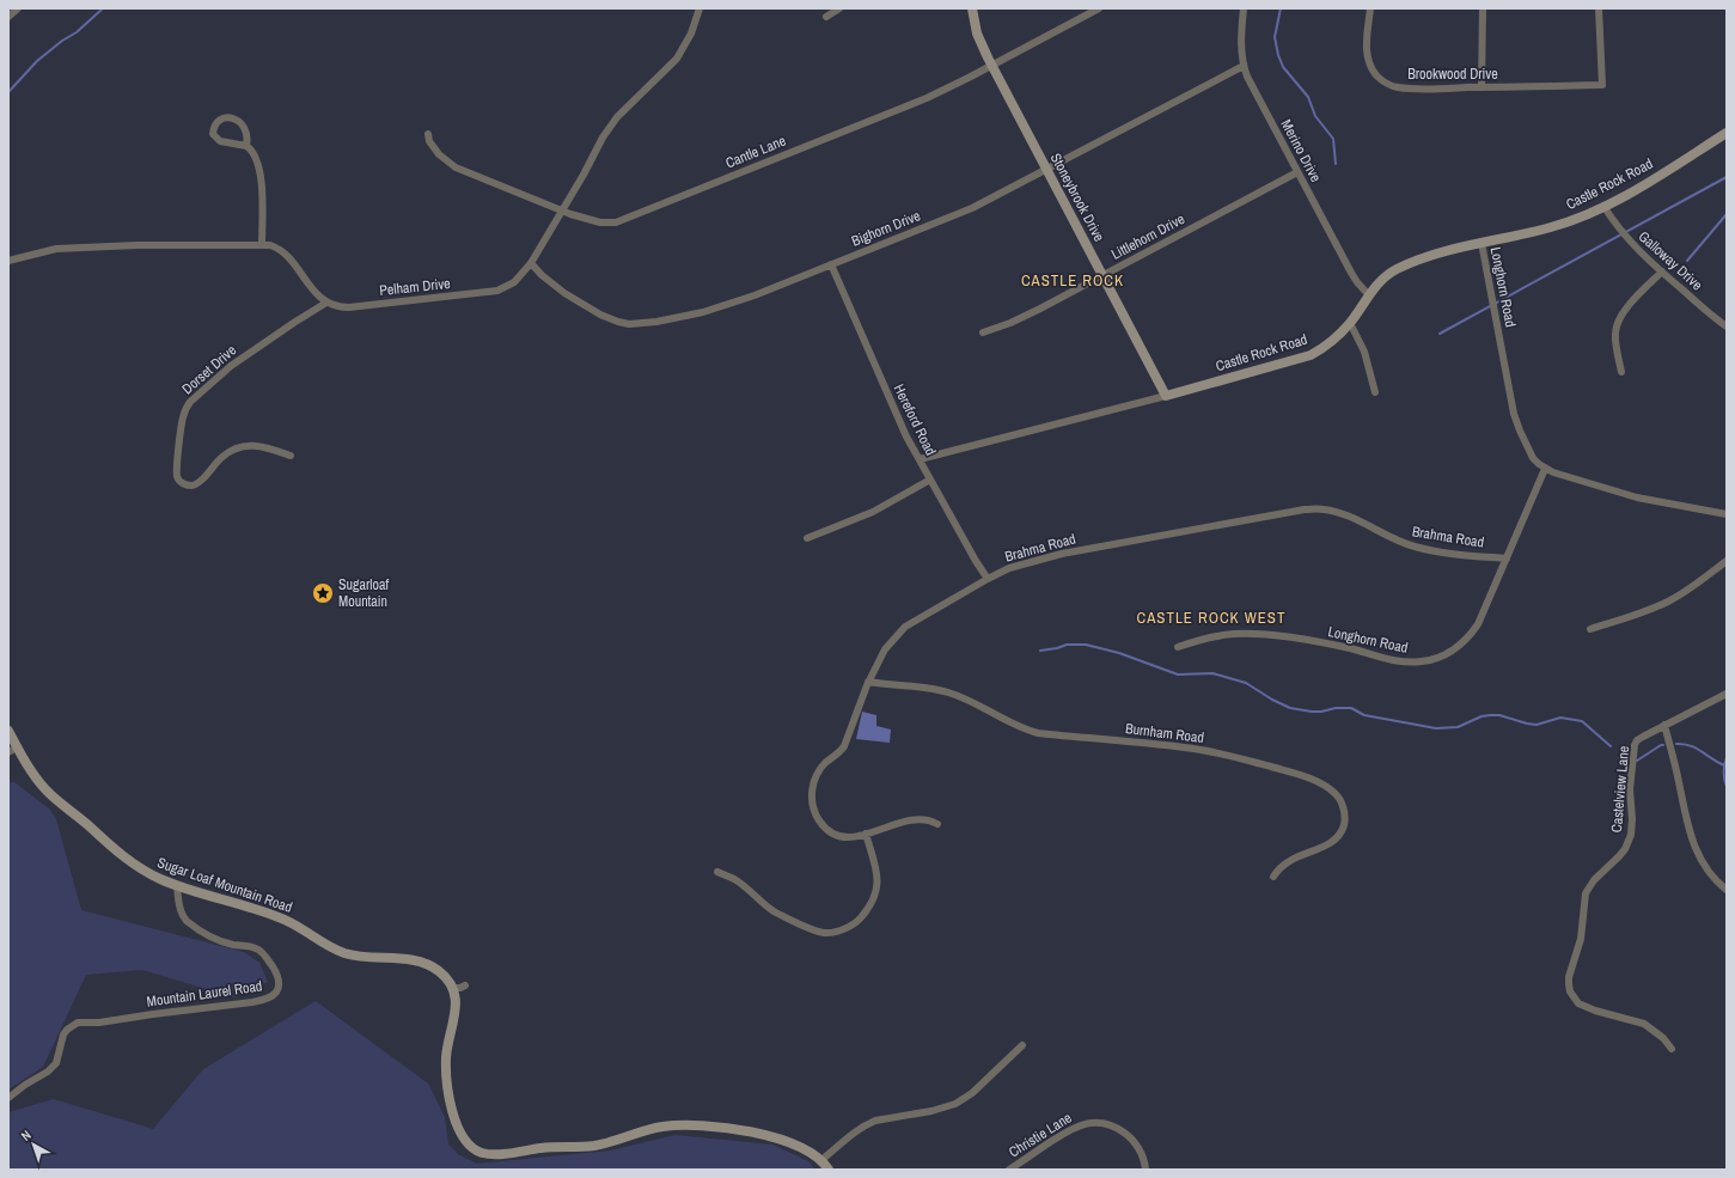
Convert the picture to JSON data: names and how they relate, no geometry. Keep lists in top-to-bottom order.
{
  "streets": {
    "street": [
      "Brookwood Drive",
      "Merino Drive",
      "Cantle Lane",
      "Castle Rock Road",
      "Stoneybrook Drive",
      "Bighorn Drive",
      "Littlehorn Drive",
      "Galloway Drive",
      "Pelham Drive",
      "Longhorn Road",
      "Dorset Drive",
      "Hereford Road",
      "Brahma Road",
      "Burnham Road",
      "Castelview Lane",
      "Sugar Loaf Mountain Road",
      "Mountain Laurel Road",
      "Christie Lane"
    ]
  },
  "crossings": [
    ["Merino Drive", "Castle Rock Road"],
    ["Merino Drive", "Bighorn Drive"],
    ["Merino Drive", "Littlehorn Drive"],
    ["Cantle Lane", "Stoneybrook Drive"],
    ["Cantle Lane", "Pelham Drive"],
    ["Castle Rock Road", "Stoneybrook Drive"],
    ["Castle Rock Road", "Galloway Drive"],
    ["Castle Rock Road", "Longhorn Road"],
    ["Castle Rock Road", "Hereford Road"],
    ["Stoneybrook Drive", "Bighorn Drive"],
    ["Stoneybrook Drive", "Littlehorn Drive"],
    ["Bighorn Drive", "Pelham Drive"],
    ["Bighorn Drive", "Hereford Road"],
    ["Pelham Drive", "Dorset Drive"],
    ["Longhorn Road", "Brahma Road"],
    ["Hereford Road", "Brahma Road"],
    ["Brahma Road", "Burnham Road"],
    ["Sugar Loaf Mountain Road", "Mountain Laurel Road"]
  ],
  "districts": ["CASTLE ROCK", "CASTLE ROCK WEST"],
  "places": {
    "place": ["Sugarloaf Mountain"]
  },
  "north": "top left"
}
